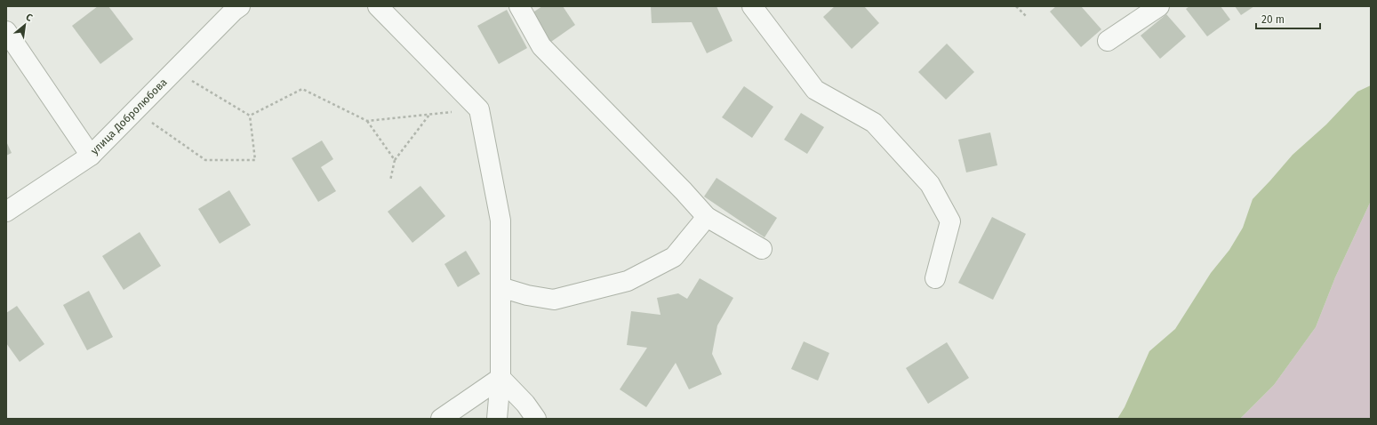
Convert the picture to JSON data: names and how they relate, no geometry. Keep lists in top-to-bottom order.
{
  "streets": {
    "street": ["улица Добролюбова"]
  },
  "scale_bar": "20 m",
  "north": "top right"
}
